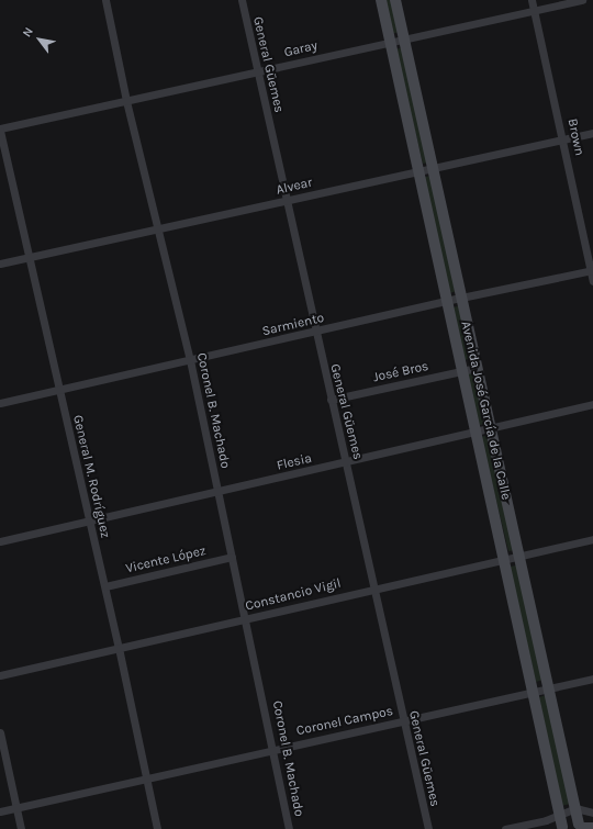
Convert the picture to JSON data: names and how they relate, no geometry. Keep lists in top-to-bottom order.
{
  "streets": {
    "main road": ["Avenida José García de la Calle"],
    "street": [
      "Garay",
      "General Güemes",
      "Brown",
      "Alvear",
      "Sarmiento",
      "José Bros",
      "Coronel B. Machado",
      "Flesia",
      "General M. Rodríguez",
      "Vicente López",
      "Constancio Vigil",
      "Coronel Campos"
    ]
  },
  "crossings": [
    ["Garay", "General Güemes"],
    ["Garay", "Brown"],
    ["Garay", "Coronel B. Machado"],
    ["Garay", "Avenida José García de la Calle"],
    ["Garay", "General M. Rodríguez"],
    ["General Güemes", "Alvear"],
    ["General Güemes", "Sarmiento"],
    ["General Güemes", "José Bros"],
    ["General Güemes", "Flesia"],
    ["General Güemes", "Constancio Vigil"],
    ["General Güemes", "Coronel Campos"],
    ["Brown", "Alvear"],
    ["Brown", "Sarmiento"],
    ["Alvear", "Coronel B. Machado"],
    ["Alvear", "Avenida José García de la Calle"],
    ["Alvear", "General M. Rodríguez"],
    ["Sarmiento", "Coronel B. Machado"],
    ["Sarmiento", "Avenida José García de la Calle"],
    ["Sarmiento", "General M. Rodríguez"],
    ["José Bros", "Avenida José García de la Calle"],
    ["Coronel B. Machado", "Flesia"],
    ["Coronel B. Machado", "Vicente López"],
    ["Coronel B. Machado", "Constancio Vigil"],
    ["Coronel B. Machado", "Coronel Campos"],
    ["Avenida José García de la Calle", "Flesia"],
    ["Avenida José García de la Calle", "Constancio Vigil"],
    ["Avenida José García de la Calle", "Coronel Campos"],
    ["Flesia", "General M. Rodríguez"],
    ["General M. Rodríguez", "Vicente López"],
    ["General M. Rodríguez", "Constancio Vigil"],
    ["General M. Rodríguez", "Coronel Campos"]
  ],
  "north": "top left"
}
